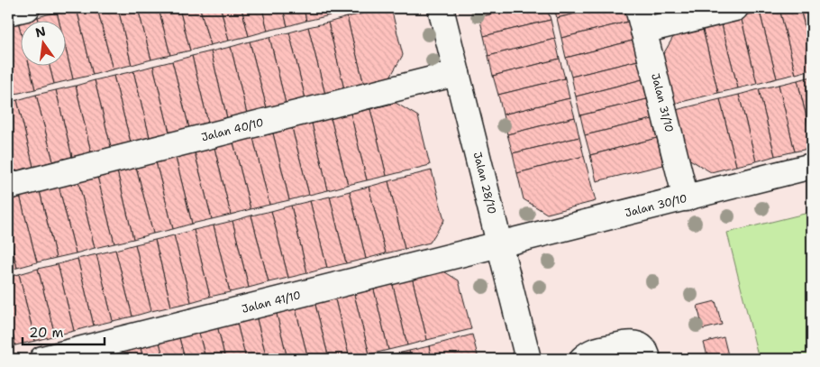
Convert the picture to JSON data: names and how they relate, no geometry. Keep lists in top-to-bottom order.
{
  "streets": {
    "street": [
      "Jalan 31/10",
      "Jalan 40/10",
      "Jalan 28/10",
      "Jalan 30/10",
      "Jalan 41/10"
    ]
  },
  "crossings": [
    ["Jalan 31/10", "Jalan 30/10"],
    ["Jalan 40/10", "Jalan 28/10"],
    ["Jalan 28/10", "Jalan 30/10"],
    ["Jalan 28/10", "Jalan 41/10"],
    ["Jalan 30/10", "Jalan 41/10"]
  ],
  "scale_bar": "20 m",
  "north": "top"
}
